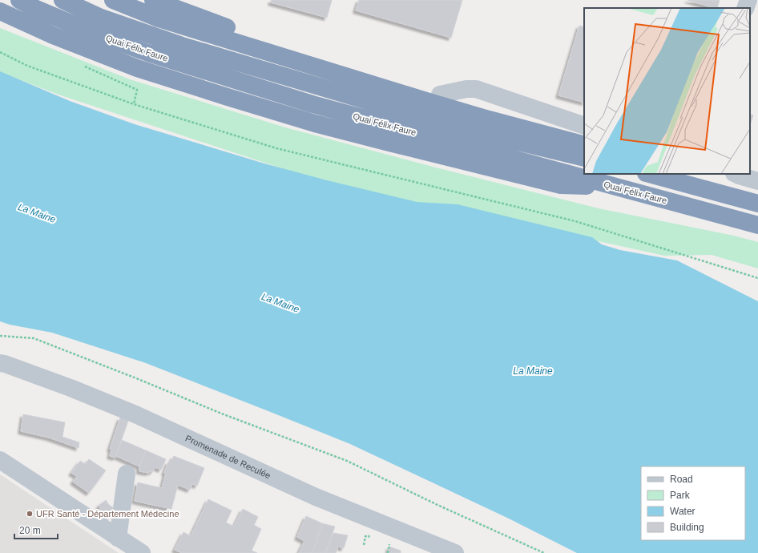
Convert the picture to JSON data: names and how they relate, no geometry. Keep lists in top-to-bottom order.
{
  "streets": {
    "highway": ["Quai Félix Faure"],
    "street": ["Promenade de Reculée"]
  },
  "water": ["La Maine"],
  "places": ["UFR Santé - Département Médecine"],
  "legend": [
    "Road",
    "Park",
    "Water",
    "Building"
  ],
  "scale_bar": "20 m"
}
